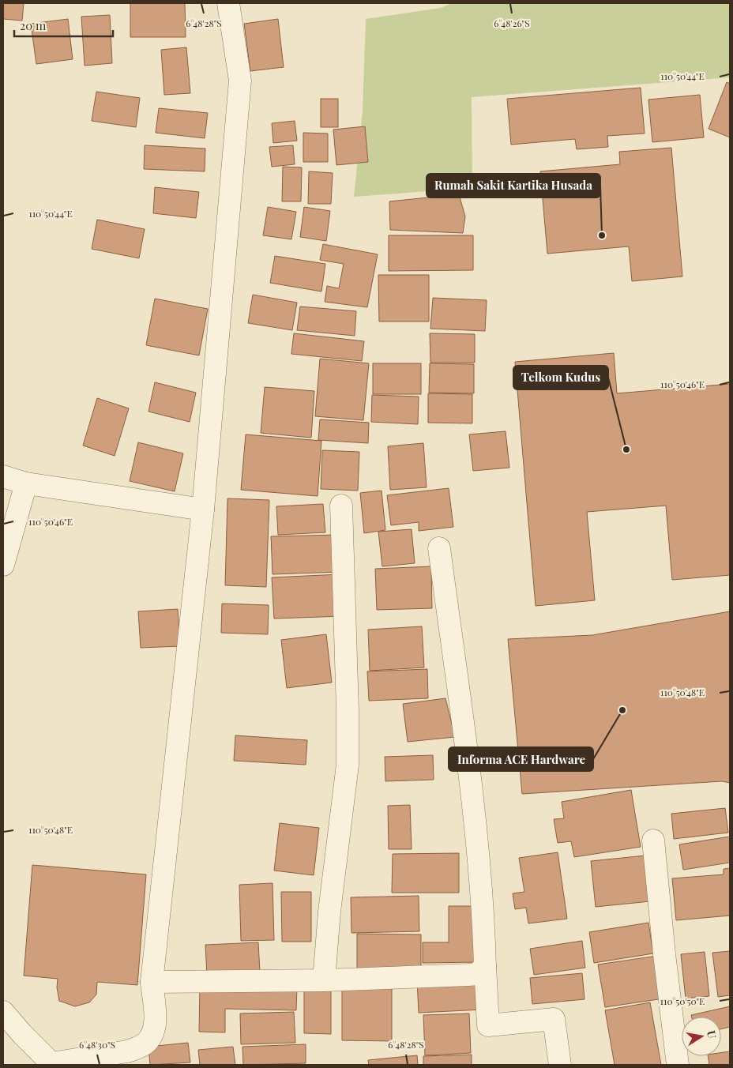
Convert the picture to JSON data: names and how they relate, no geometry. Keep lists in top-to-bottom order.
{
  "places": ["Rumah Sakit Kartika Husada", "Telkom Kudus", "Informa ACE Hardware"],
  "scale_bar": "20 m",
  "north": "right",
  "coordinates": [
    "6°48'28\"S",
    "6°48'26\"S",
    "110°50'44\"E",
    "110°50'46\"E",
    "110°50'48\"E",
    "110°50'50\"E",
    "6°48'30\"S"
  ]
}
